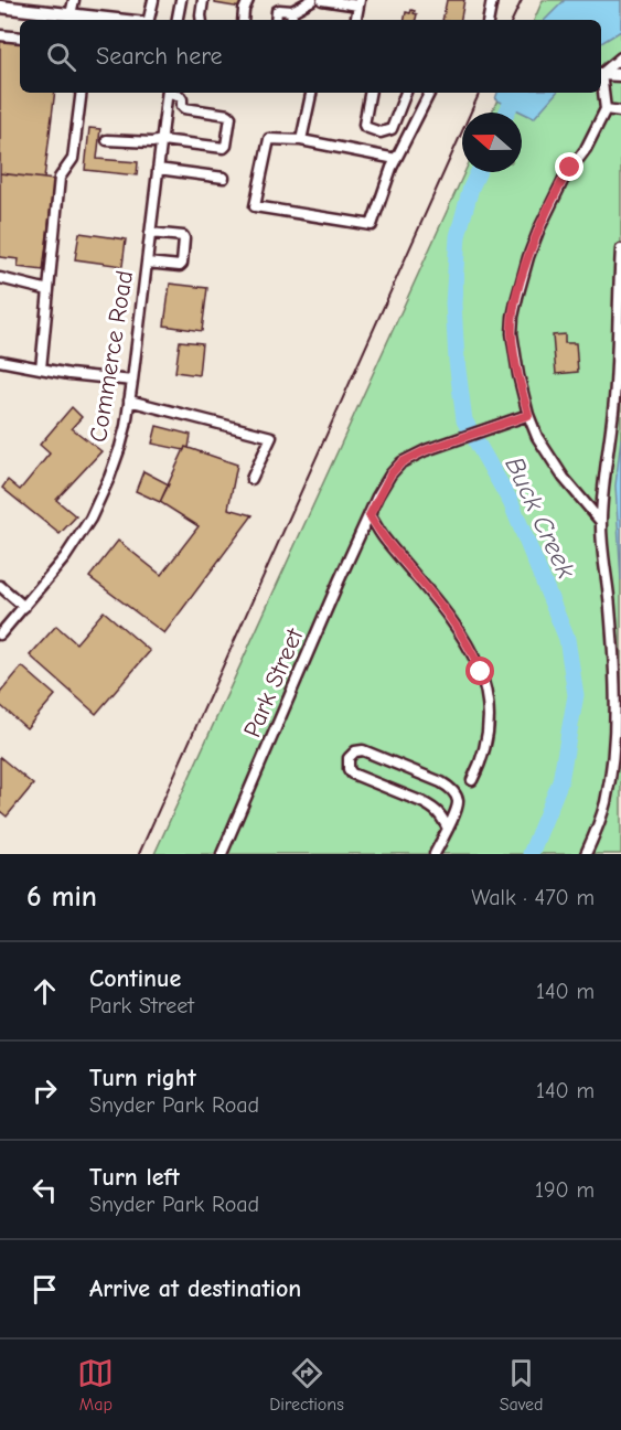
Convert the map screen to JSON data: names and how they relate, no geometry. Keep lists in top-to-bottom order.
{
  "streets": {
    "street": ["Commerce Road", "Park Street"]
  },
  "water": ["Buck Creek"],
  "north": "left",
  "page": {
    "search": "Search here",
    "heading": ["6 min", "Walk · 470 m"],
    "list": [
      ["Continue", "Park Street", "140 m"],
      ["Turn right", "Snyder Park Road", "140 m"],
      ["Turn left", "Snyder Park Road", "190 m"],
      "Arrive at destination"
    ],
    "nav": ["Map", "Directions", "Saved"]
  }
}
